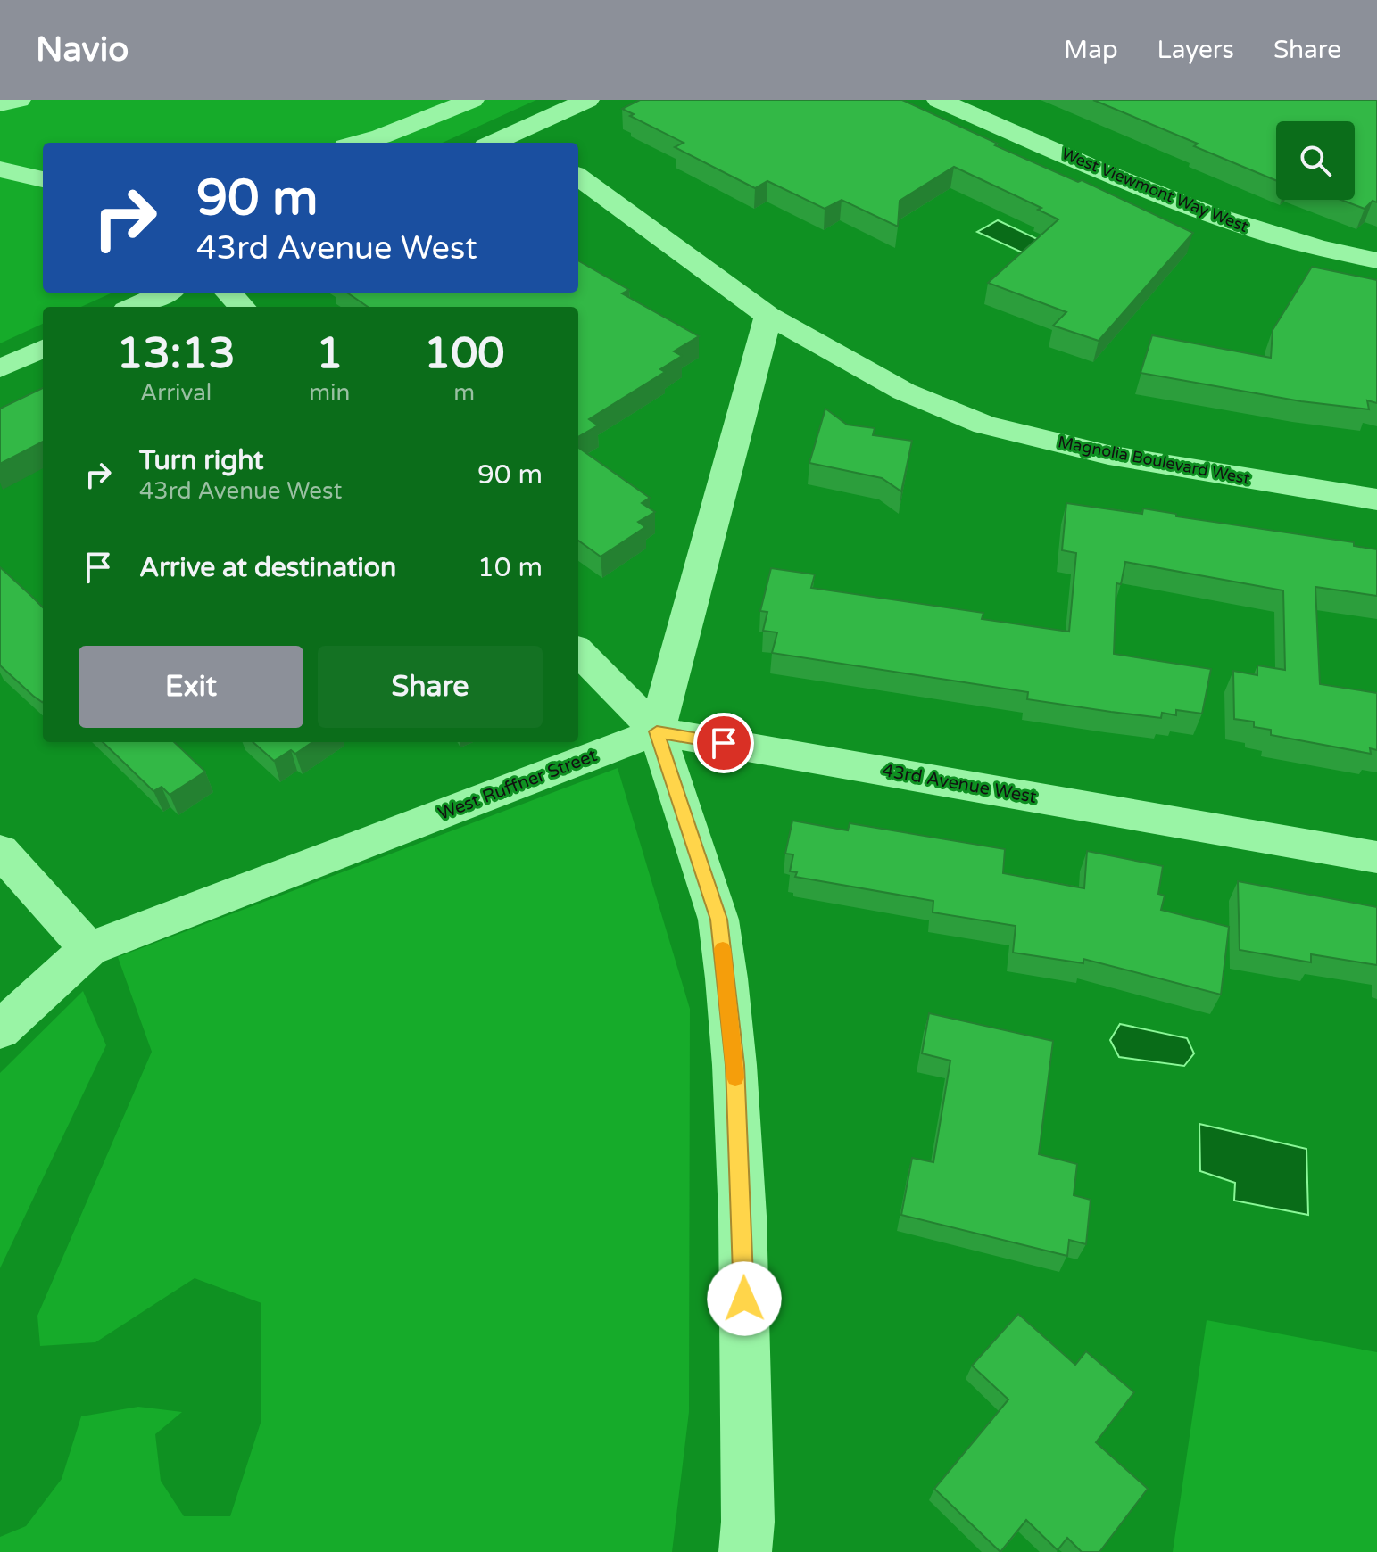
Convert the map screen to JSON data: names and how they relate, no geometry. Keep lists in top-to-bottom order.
{
  "streets": {
    "street": [
      "West Viewmont Way West",
      "Magnolia Boulevard West",
      "43rd Avenue West",
      "West Ruffner Street"
    ]
  },
  "crossings": [
    ["43rd Avenue West", "West Ruffner Street"]
  ],
  "page": {
    "header": "Navio",
    "nav": ["Map", "Layers", "Share"],
    "turn": ["90 m", "43rd Avenue West"],
    "eta": [
      "13:13",
      "Arrival",
      "1",
      "min",
      "100",
      "m"
    ],
    "list": [
      {
        "name": "Turn right",
        "note": "43rd Avenue West",
        "value": "90 m"
      },
      {
        "name": "Arrive at destination",
        "value": "10 m"
      }
    ],
    "buttons": ["Exit", "Share"]
  }
}
